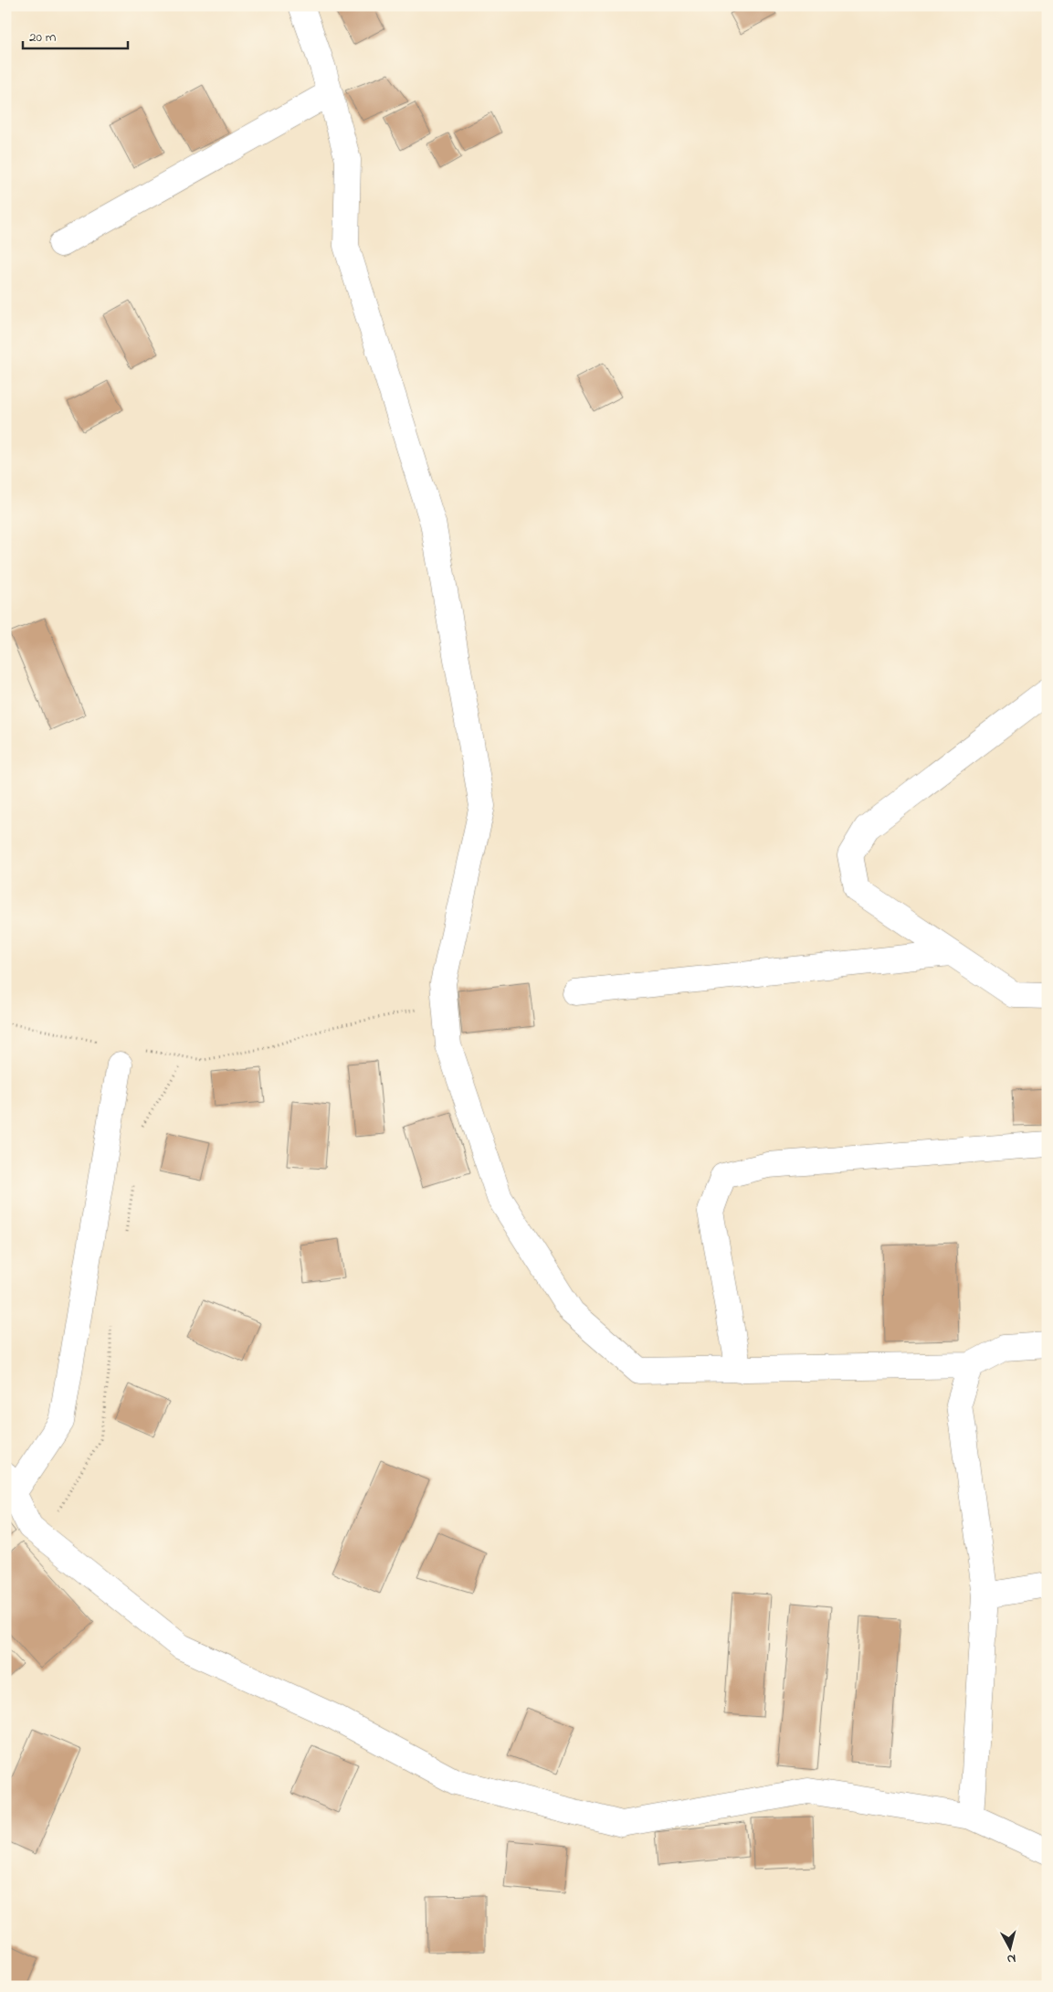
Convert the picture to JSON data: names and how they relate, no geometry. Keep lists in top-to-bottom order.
{
  "scale_bar": "20 m",
  "north": "bottom"
}
